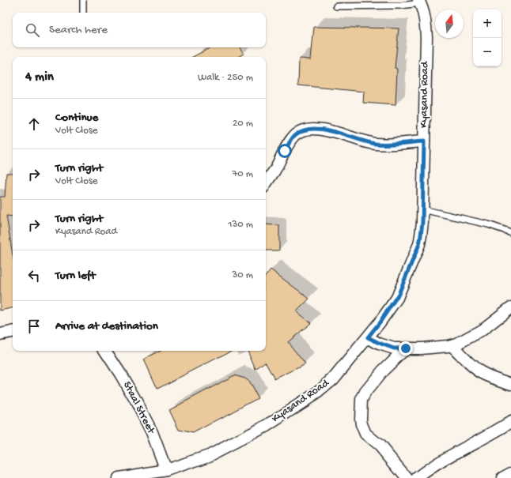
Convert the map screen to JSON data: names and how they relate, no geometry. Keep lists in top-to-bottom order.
{
  "streets": {
    "street": ["Kyasand Road", "Staal Street"]
  },
  "crossings": [
    ["Kyasand Road", "Staal Street"]
  ],
  "north": "top",
  "page": {
    "map_buttons": ["+", "−"],
    "search": "Search here",
    "heading": ["4 min", "Walk · 250 m"],
    "list": [
      ["Continue", "Volt Close", "20 m"],
      ["Turn right", "Volt Close", "70 m"],
      ["Turn right", "Kyasand Road", "130 m"],
      ["Turn left", "30 m"],
      "Arrive at destination"
    ]
  }
}
